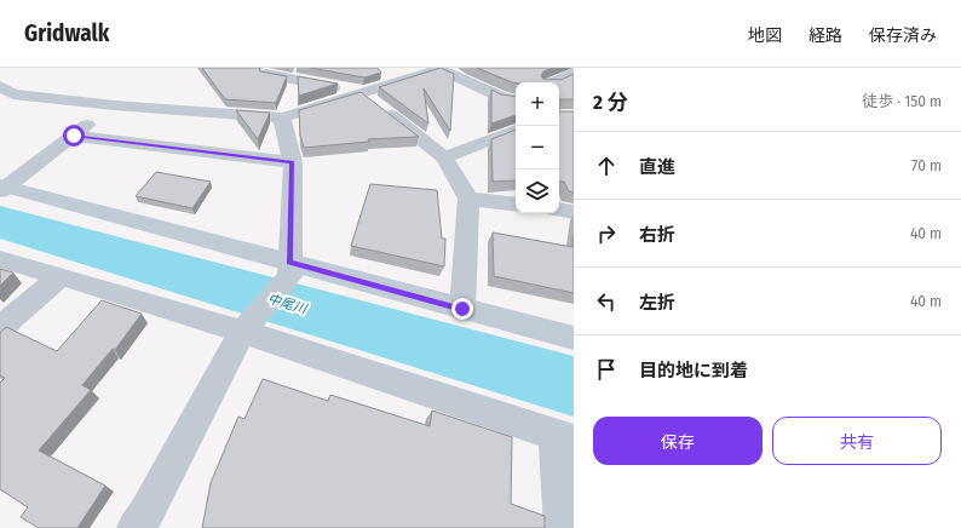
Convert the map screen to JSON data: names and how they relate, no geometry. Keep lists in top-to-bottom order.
{
  "water": ["中尾川"],
  "page": {
    "header": "Gridwalk",
    "nav": ["地図", "経路", "保存済み"],
    "heading": ["2 分", "徒歩 · 150 m"],
    "map_buttons": ["+", "−"],
    "list": [
      ["直進", "70 m"],
      ["右折", "40 m"],
      ["左折", "40 m"],
      "目的地に到着"
    ],
    "buttons": ["保存", "共有"]
  }
}
